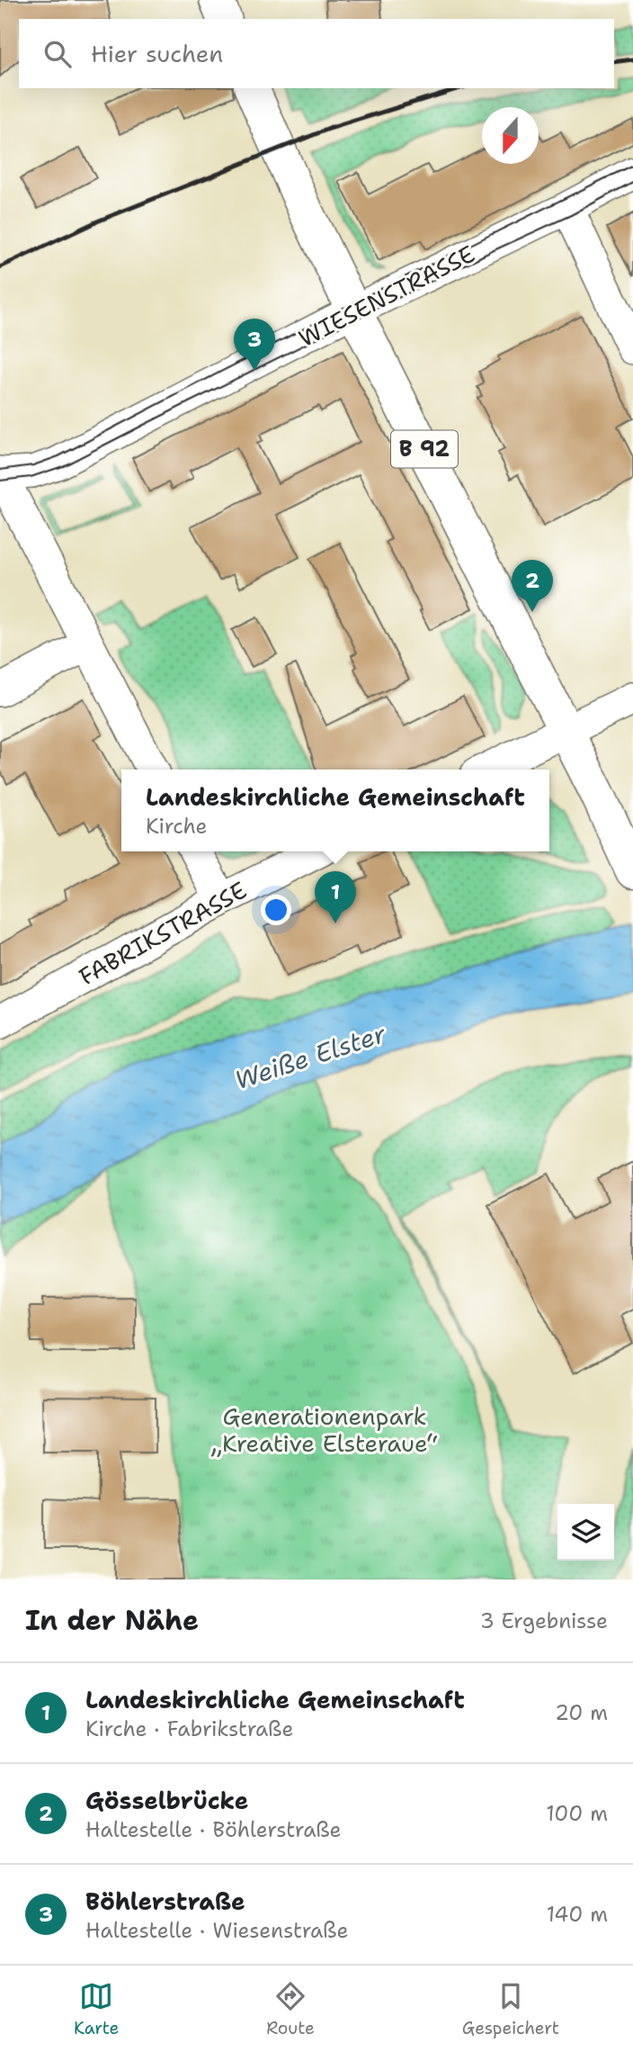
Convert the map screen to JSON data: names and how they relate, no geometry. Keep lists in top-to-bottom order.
{
  "streets": {
    "main road": ["B 92"],
    "street": ["WIESENSTRASSE", "FABRIKSTRASSE"]
  },
  "crossings": [
    ["WIESENSTRASSE", "B 92"]
  ],
  "water": ["Weiße Elster"],
  "parks": ["Generationenpark „Kreative Elsteraue“"],
  "north": "bottom",
  "page": {
    "search": "Hier suchen",
    "pins": ["3", "2", "1"],
    "popup": ["Landeskirchliche Gemeinschaft", "Kirche"],
    "heading": ["In der Nähe", "3 Ergebnisse"],
    "list": [
      {
        "mark": "1",
        "name": "Landeskirchliche Gemeinschaft",
        "note": "Kirche · Fabrikstraße",
        "value": "20 m"
      },
      {
        "mark": "2",
        "name": "Gösselbrücke",
        "note": "Haltestelle · Böhlerstraße",
        "value": "100 m"
      },
      {
        "mark": "3",
        "name": "Böhlerstraße",
        "note": "Haltestelle · Wiesenstraße",
        "value": "140 m"
      }
    ],
    "nav": ["Karte", "Route", "Gespeichert"]
  }
}
